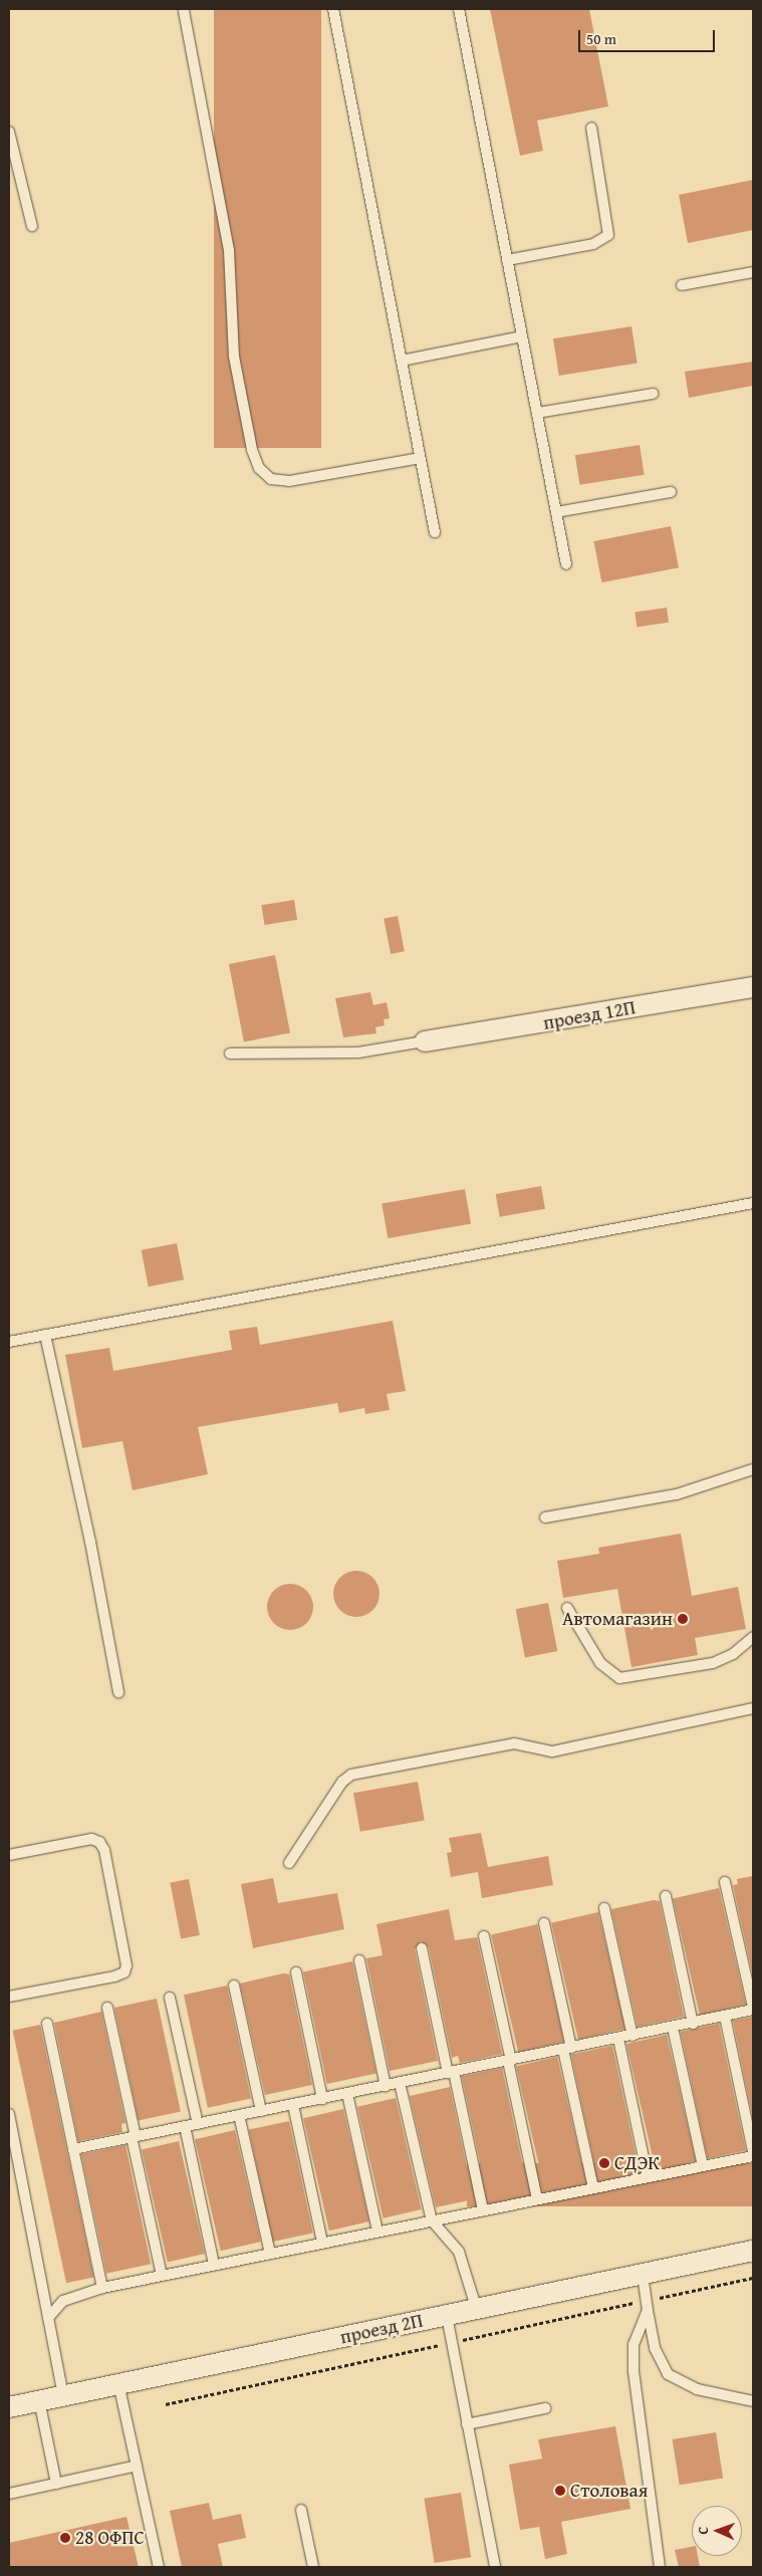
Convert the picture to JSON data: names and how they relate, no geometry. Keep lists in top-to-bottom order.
{
  "streets": {
    "street": ["проезд 12П", "проезд 2П"]
  },
  "places": [
    "Автомагазин",
    "СДЭК",
    "Столовая",
    "28 ОФПС"
  ],
  "scale_bar": "50 m",
  "north": "left"
}
